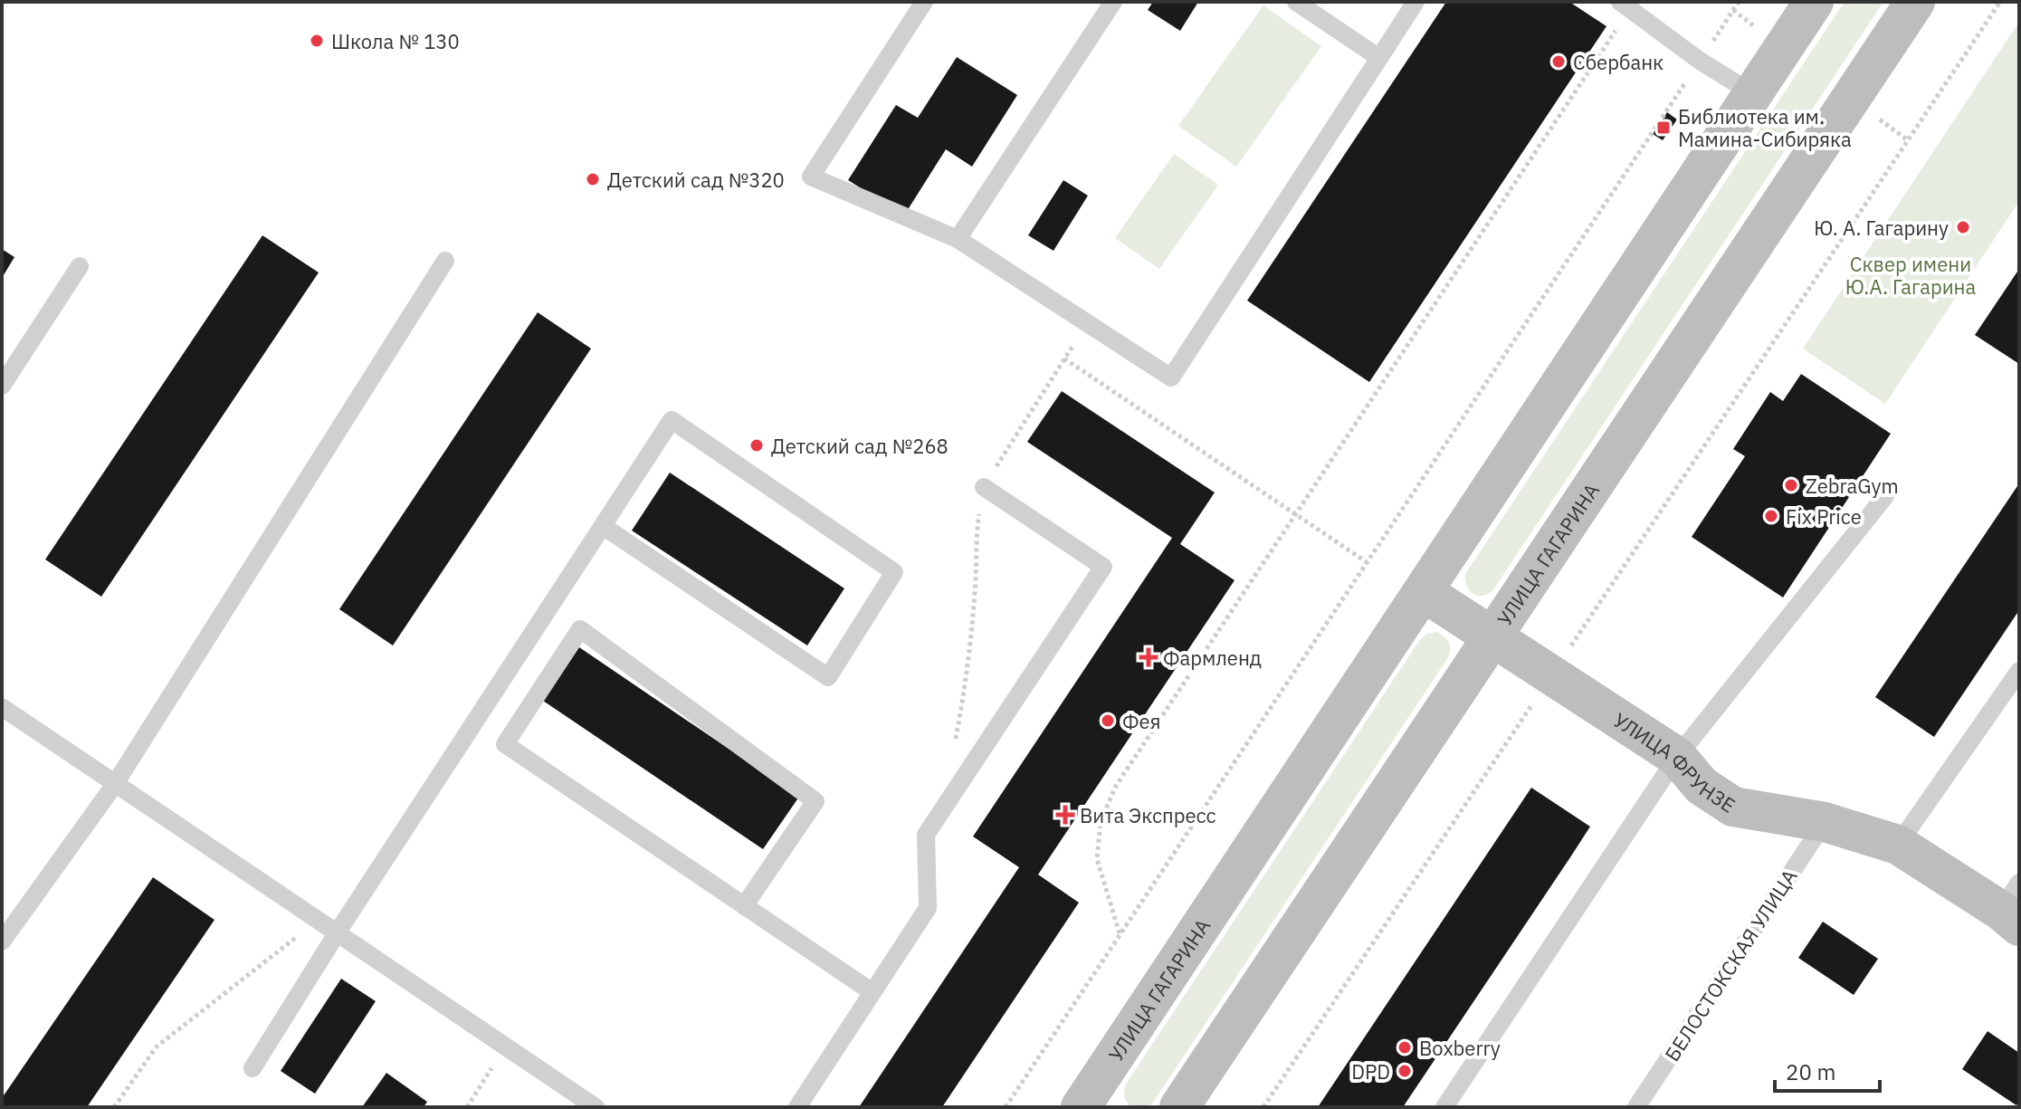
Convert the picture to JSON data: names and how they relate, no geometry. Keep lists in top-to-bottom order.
{
  "streets": {
    "main road": ["УЛИЦА ГАГАРИНА", "УЛИЦА ФРУНЗЕ"],
    "lane": ["БЕЛОСТОКСКАЯ УЛИЦА"]
  },
  "crossings": [
    ["УЛИЦА ГАГАРИНА", "УЛИЦА ФРУНЗЕ"],
    ["УЛИЦА ФРУНЗЕ", "БЕЛОСТОКСКАЯ УЛИЦА"]
  ],
  "parks": ["Сквер имени Ю.А. Гагарина"],
  "places": {
    "other": [
      "Школа № 130",
      "Сбербанк",
      "Детский сад №320",
      "Ю. А. Гагарину",
      "Детский сад №268",
      "ZebraGym",
      "Fix Price",
      "Фея",
      "Boxberry",
      "DPD"
    ],
    "transit": ["Библиотека им. Мамина-Сибиряка"],
    "health": ["Фармленд", "Вита Экспресс"]
  },
  "scale_bar": "20 m"
}
